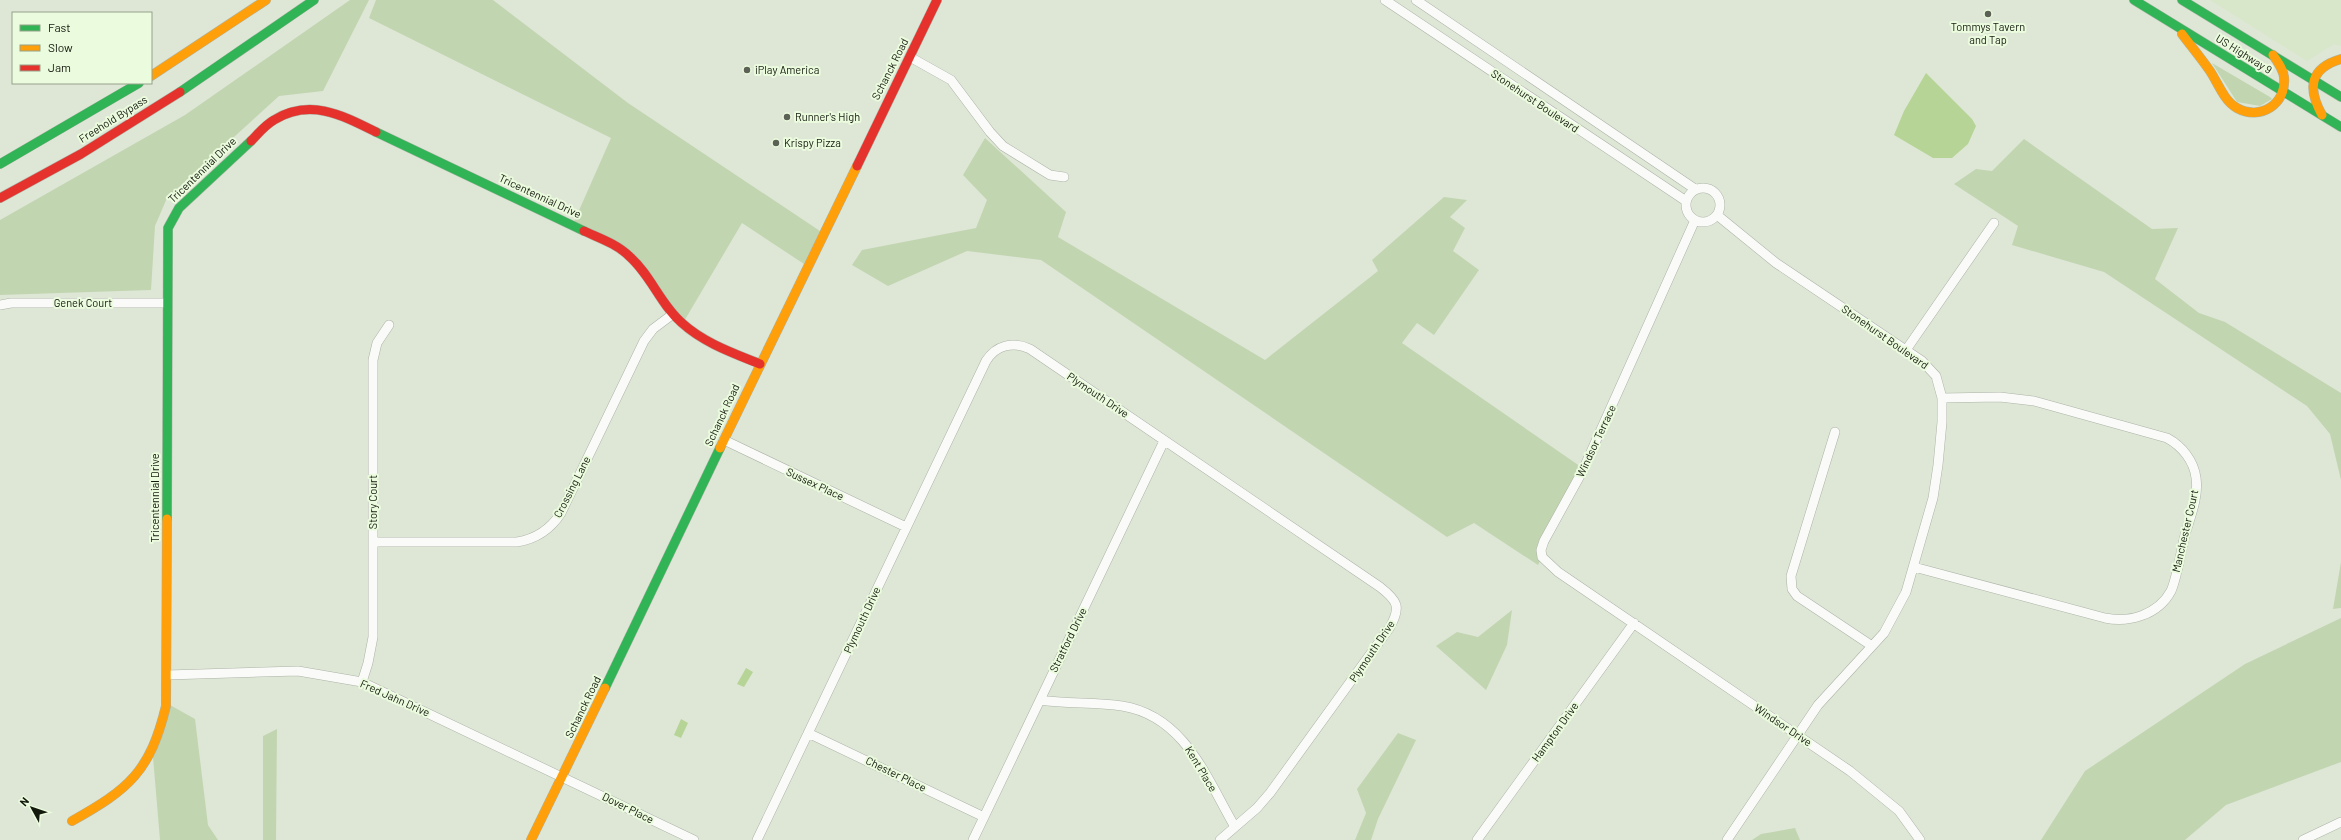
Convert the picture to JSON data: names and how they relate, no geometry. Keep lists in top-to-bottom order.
{
  "streets": {
    "main road": [
      "US Highway 9",
      "Schanck Road",
      "Freehold Bypass",
      "Tricentennial Drive"
    ],
    "street": [
      "Stonehurst Boulevard",
      "Genek Court",
      "Plymouth Drive",
      "Windsor Terrace",
      "Sussex Place",
      "Crossing Lane",
      "Story Court",
      "Manchester Court",
      "Stratford Drive",
      "Fred Jahn Drive",
      "Windsor Drive",
      "Hampton Drive",
      "Kent Place",
      "Chester Place",
      "Dover Place"
    ]
  },
  "crossings": [
    ["Schanck Road", "Tricentennial Drive"],
    ["Schanck Road", "Sussex Place"],
    ["Schanck Road", "Fred Jahn Drive"],
    ["Schanck Road", "Dover Place"],
    ["Stonehurst Boulevard", "Windsor Terrace"],
    ["Stonehurst Boulevard", "Manchester Court"],
    ["Stonehurst Boulevard", "Windsor Drive"],
    ["Tricentennial Drive", "Genek Court"],
    ["Tricentennial Drive", "Crossing Lane"],
    ["Tricentennial Drive", "Fred Jahn Drive"],
    ["Plymouth Drive", "Sussex Place"],
    ["Plymouth Drive", "Stratford Drive"],
    ["Plymouth Drive", "Kent Place"],
    ["Plymouth Drive", "Chester Place"],
    ["Windsor Terrace", "Windsor Drive"],
    ["Windsor Terrace", "Hampton Drive"],
    ["Crossing Lane", "Story Court"],
    ["Story Court", "Fred Jahn Drive"],
    ["Stratford Drive", "Kent Place"],
    ["Stratford Drive", "Chester Place"],
    ["Fred Jahn Drive", "Dover Place"],
    ["Windsor Drive", "Hampton Drive"]
  ],
  "places": [
    "Tommys Tavern and Tap",
    "iPlay America",
    "Runner's High",
    "Krispy Pizza"
  ],
  "legend": ["Fast", "Slow", "Jam"],
  "north": "top left"
}
